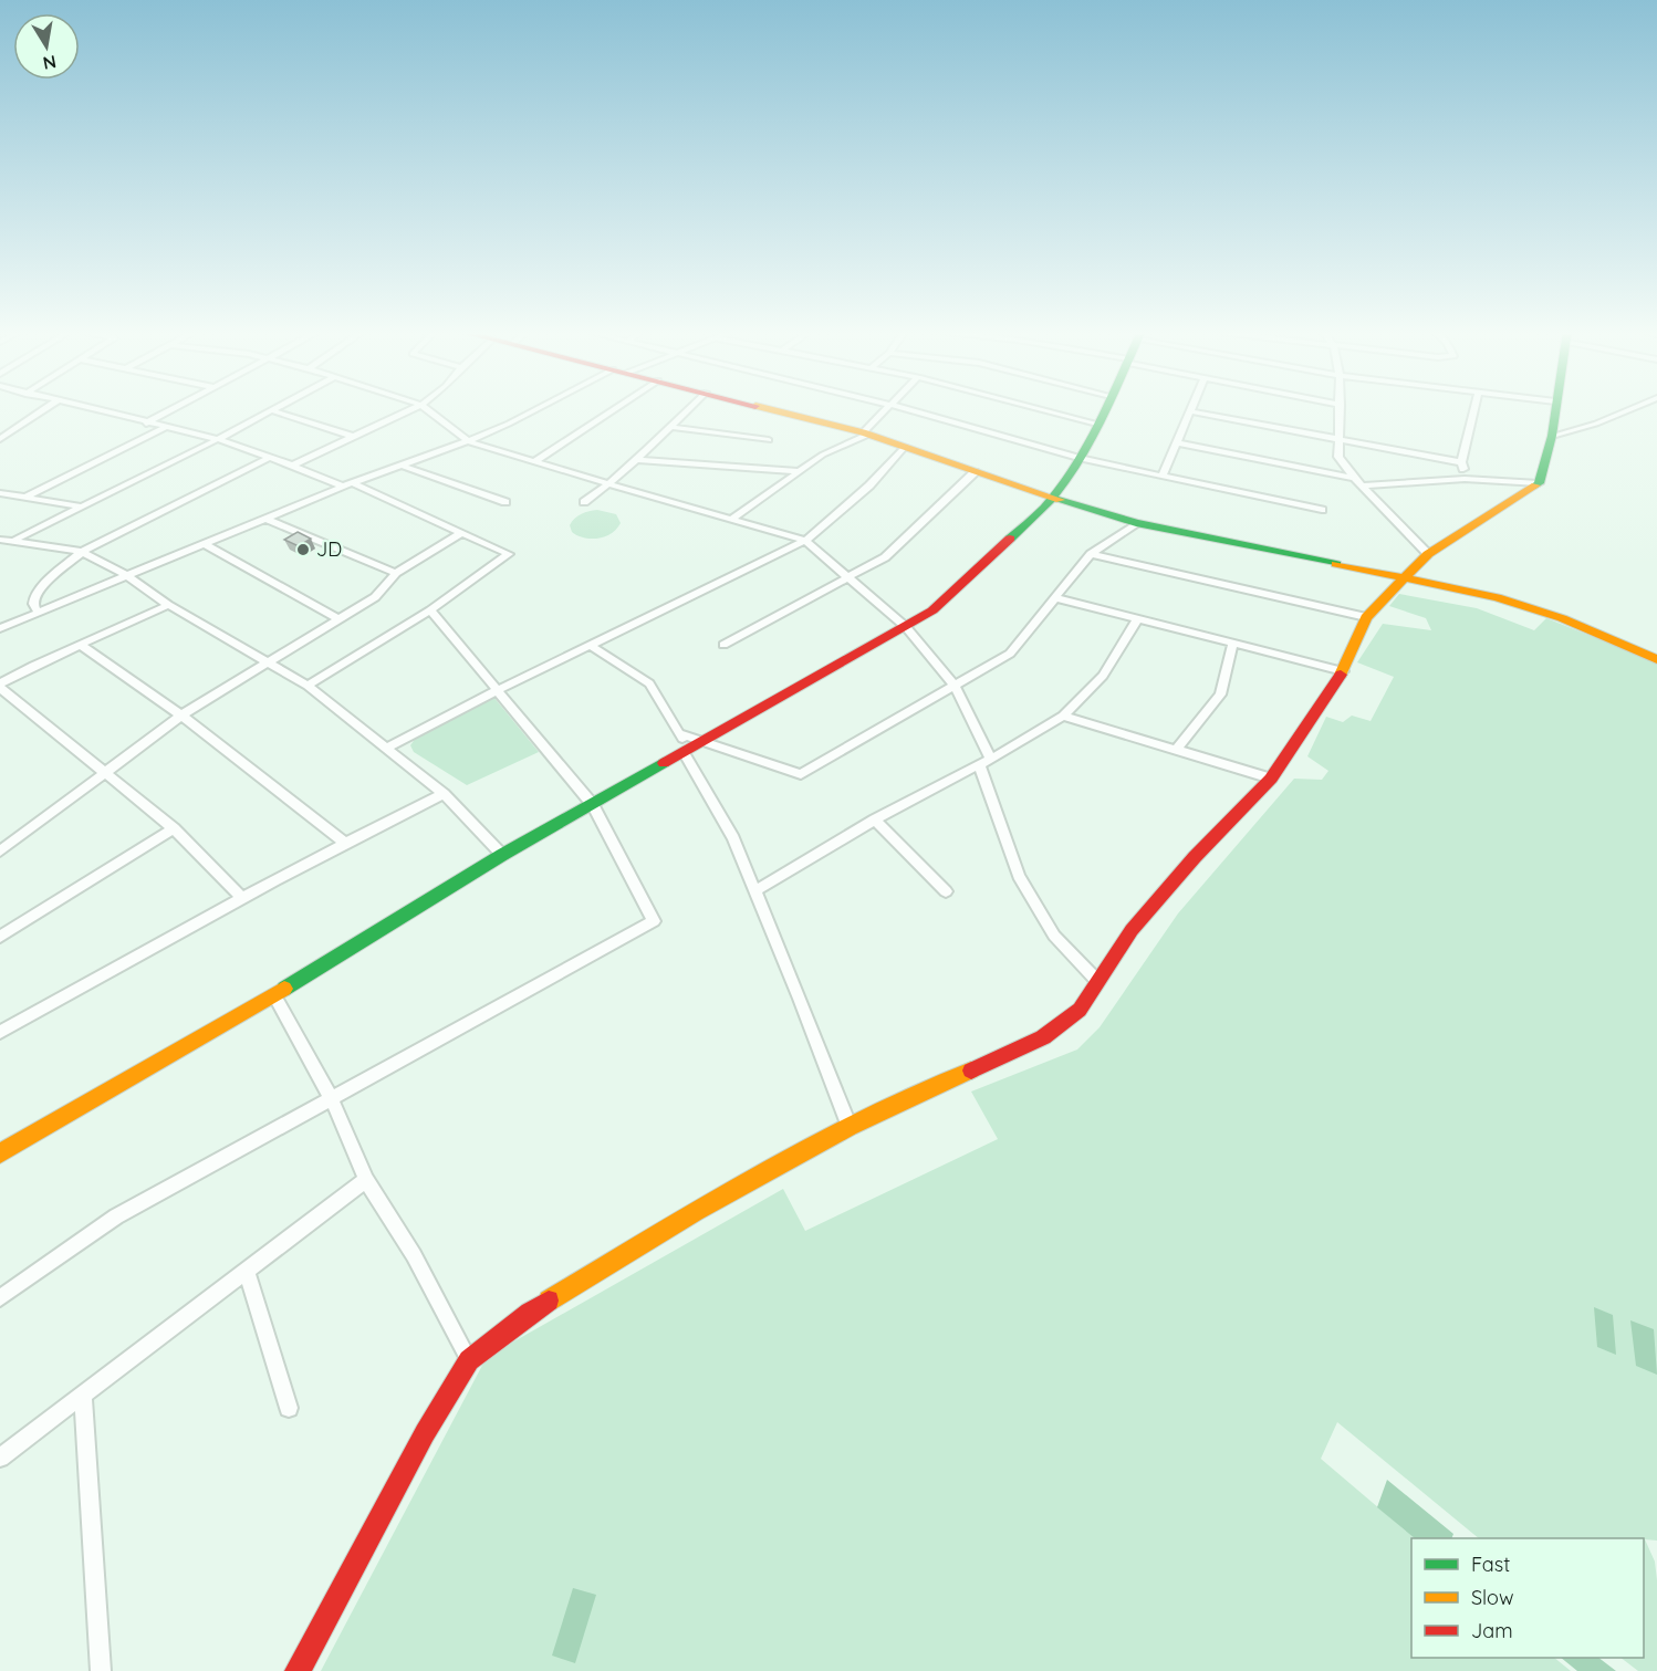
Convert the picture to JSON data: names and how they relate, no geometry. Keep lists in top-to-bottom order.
{
  "places": ["JD"],
  "legend": ["Fast", "Slow", "Jam"],
  "north": "bottom"
}
